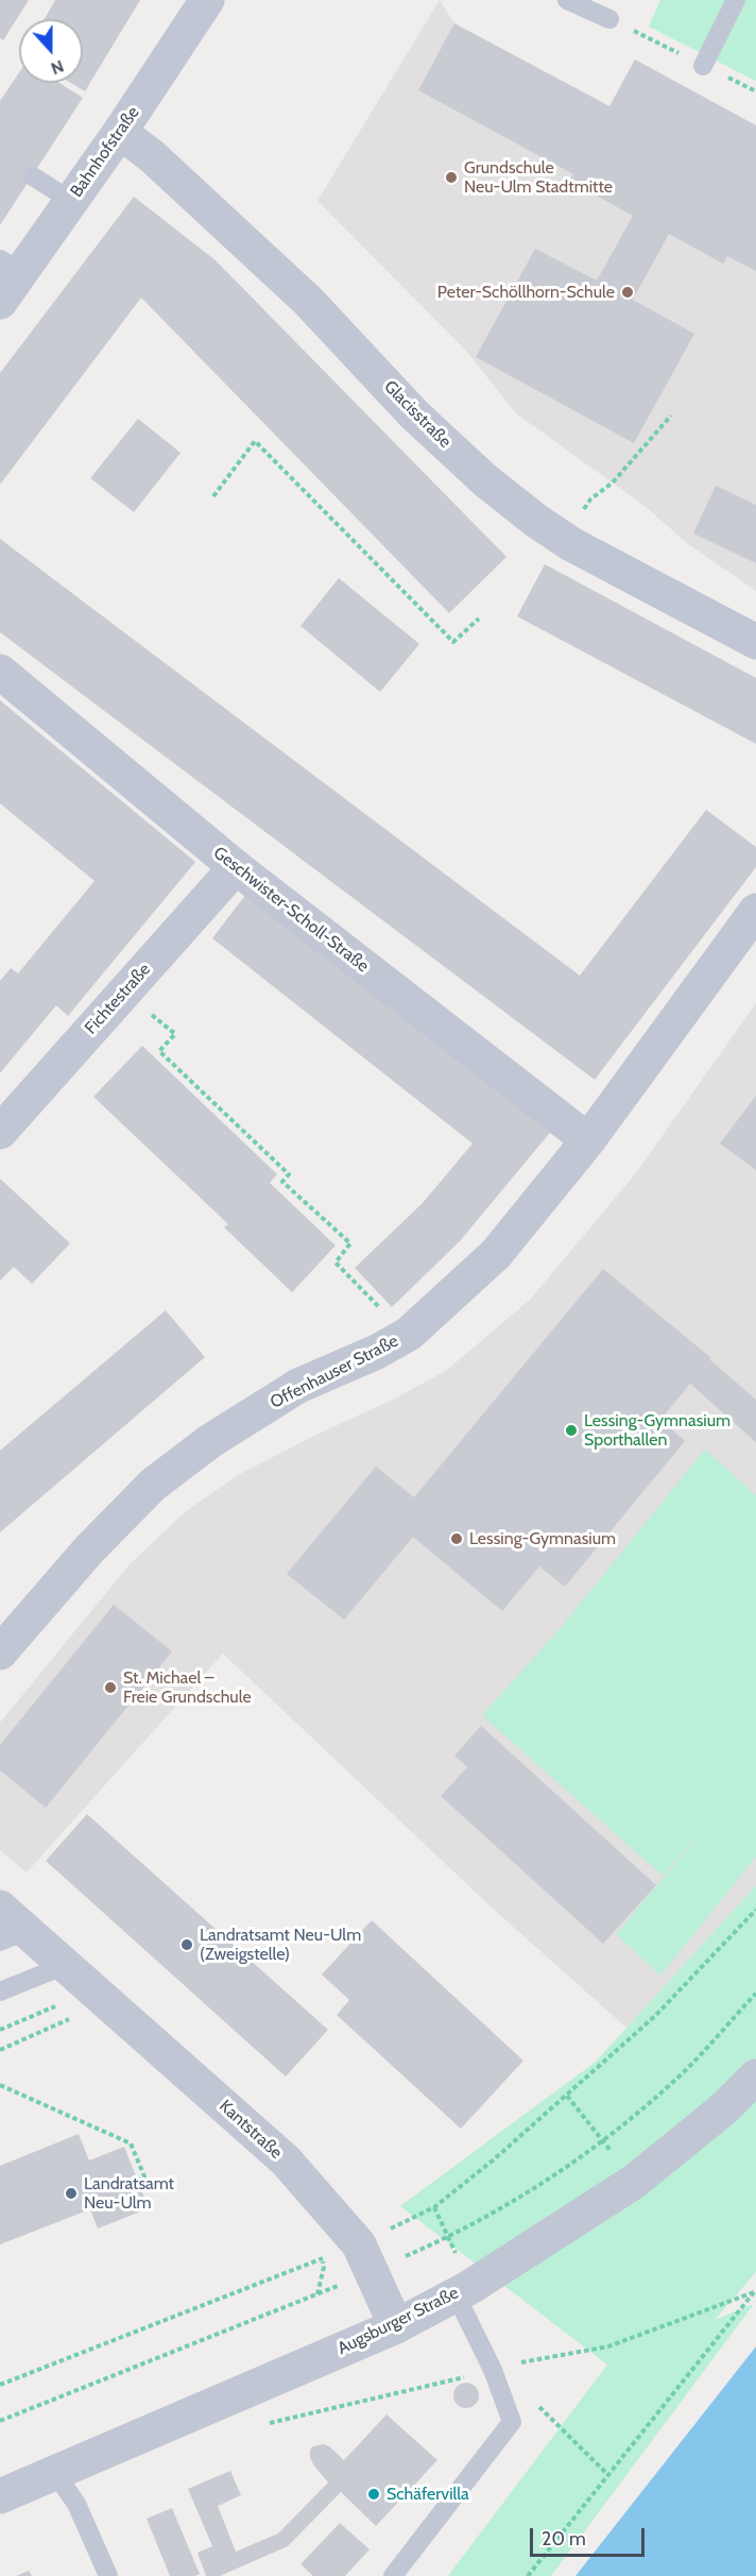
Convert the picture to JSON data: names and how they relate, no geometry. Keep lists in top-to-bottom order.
{
  "streets": {
    "street": [
      "Bahnhofstraße",
      "Glacisstraße",
      "Geschwister-Scholl-Straße",
      "Fichtestraße",
      "Offenhauser Straße",
      "Kantstraße",
      "Augsburger Straße"
    ]
  },
  "crossings": [
    ["Bahnhofstraße", "Glacisstraße"],
    ["Geschwister-Scholl-Straße", "Fichtestraße"],
    ["Geschwister-Scholl-Straße", "Offenhauser Straße"],
    ["Kantstraße", "Augsburger Straße"]
  ],
  "places": [
    "Grundschule Neu-Ulm Stadtmitte",
    "Peter-Schöllhorn-Schule",
    "Lessing-Gymnasium Sporthallen",
    "Lessing-Gymnasium",
    "St. Michael – Freie Grundschule",
    "Landratsamt Neu-Ulm (Zweigstelle)",
    "Landratsamt Neu-Ulm",
    "Schäfervilla"
  ],
  "scale_bar": "20 m",
  "north": "bottom"
}
